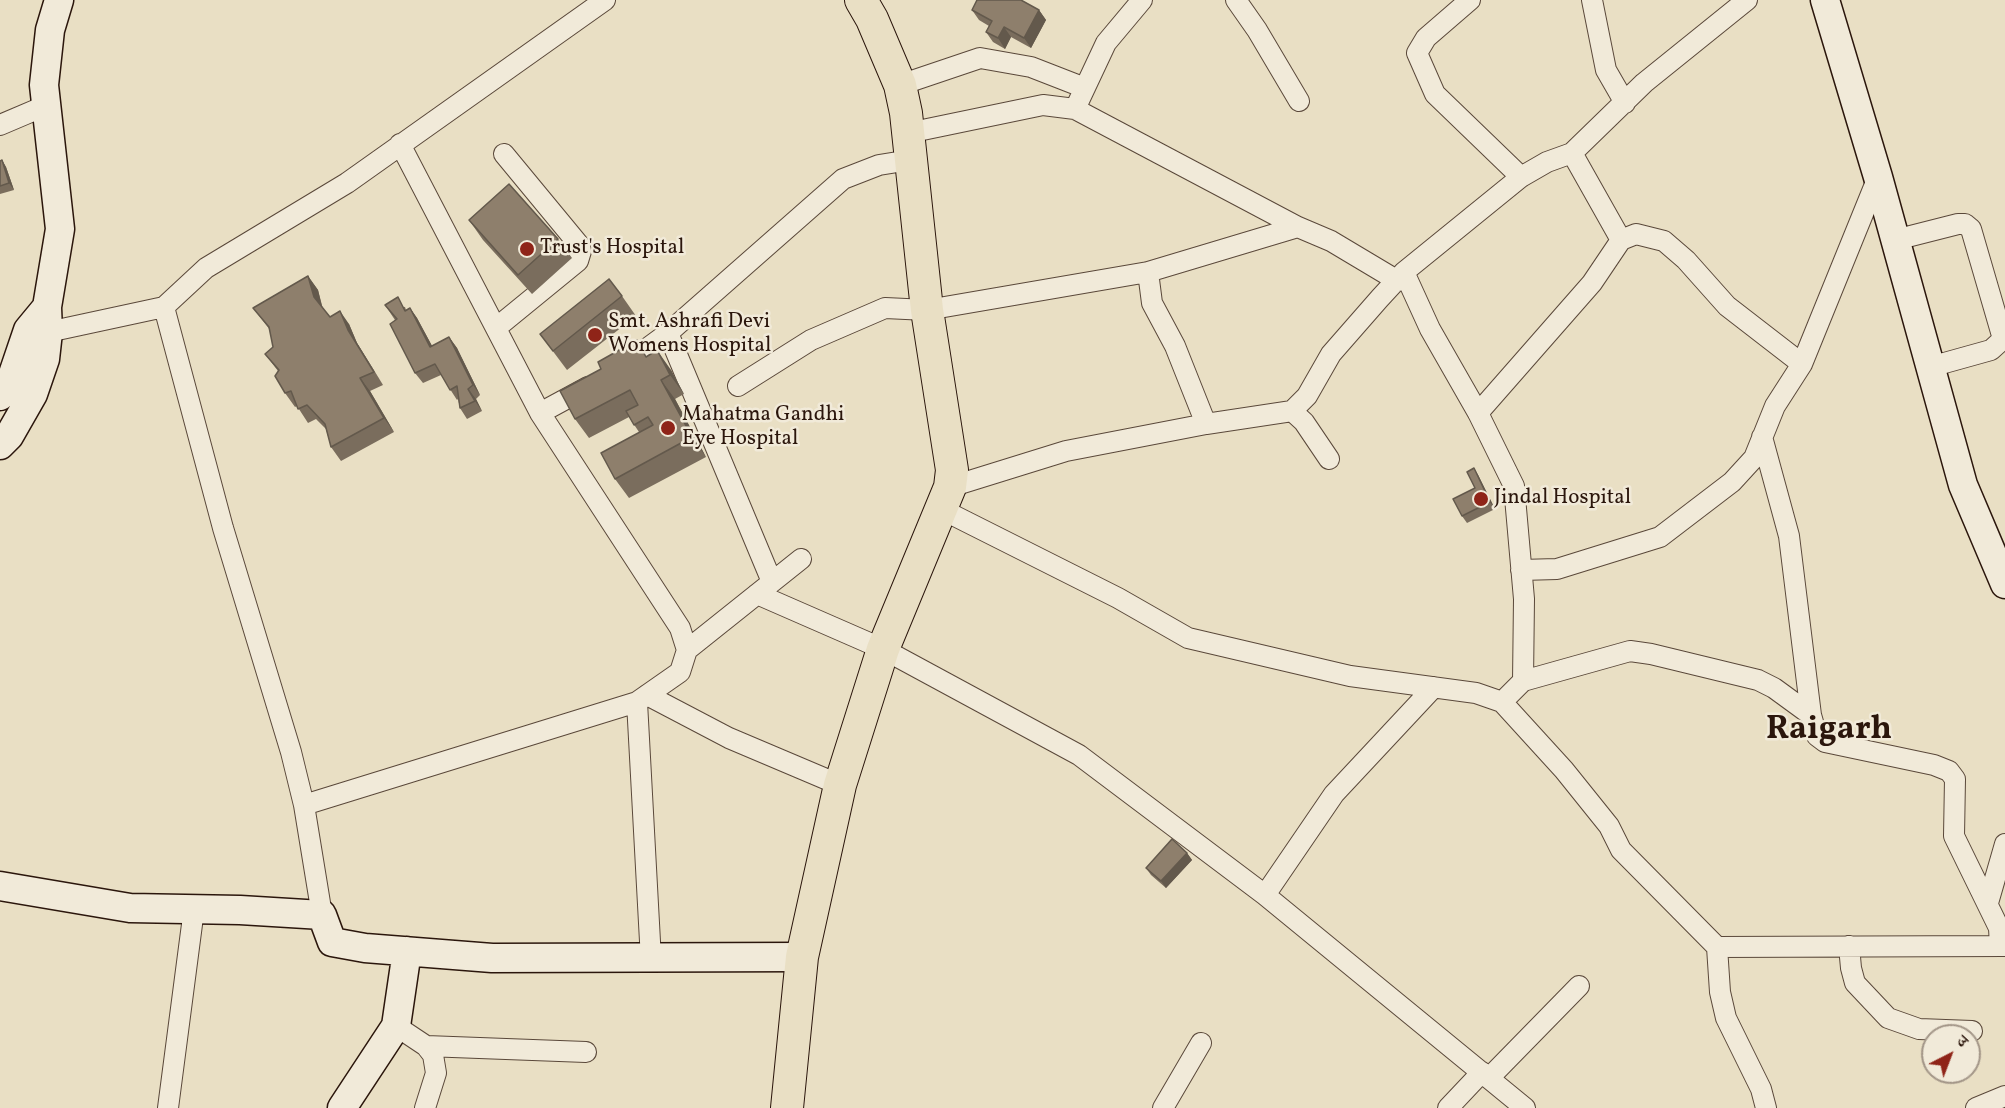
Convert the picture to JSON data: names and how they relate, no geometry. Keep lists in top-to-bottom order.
{
  "districts": ["Raigarh"],
  "places": [
    "Trust's Hospital",
    "Smt. Ashrafi Devi Womens Hospital",
    "Mahatma Gandhi Eye Hospital",
    "Jindal Hospital"
  ],
  "north": "top right"
}
